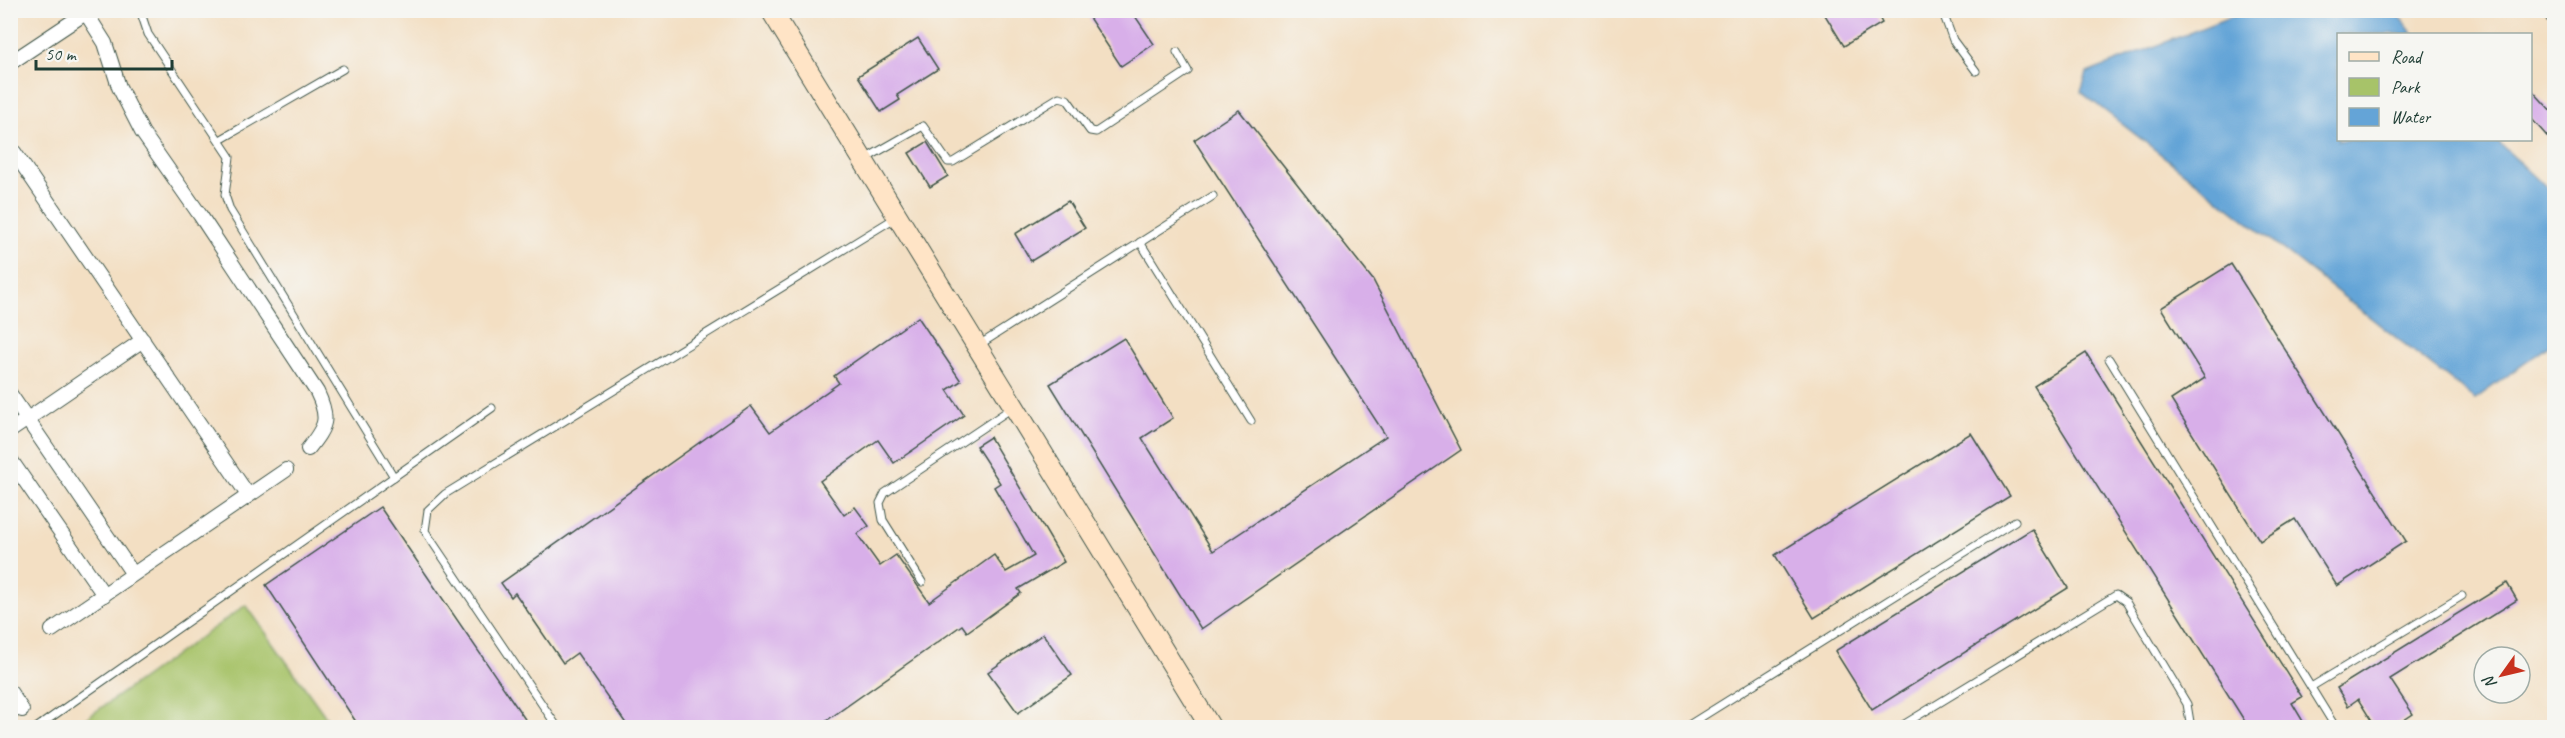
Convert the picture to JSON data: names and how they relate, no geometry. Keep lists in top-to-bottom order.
{
  "legend": ["Road", "Park", "Water"],
  "scale_bar": "50 m",
  "north": "bottom left"
}
